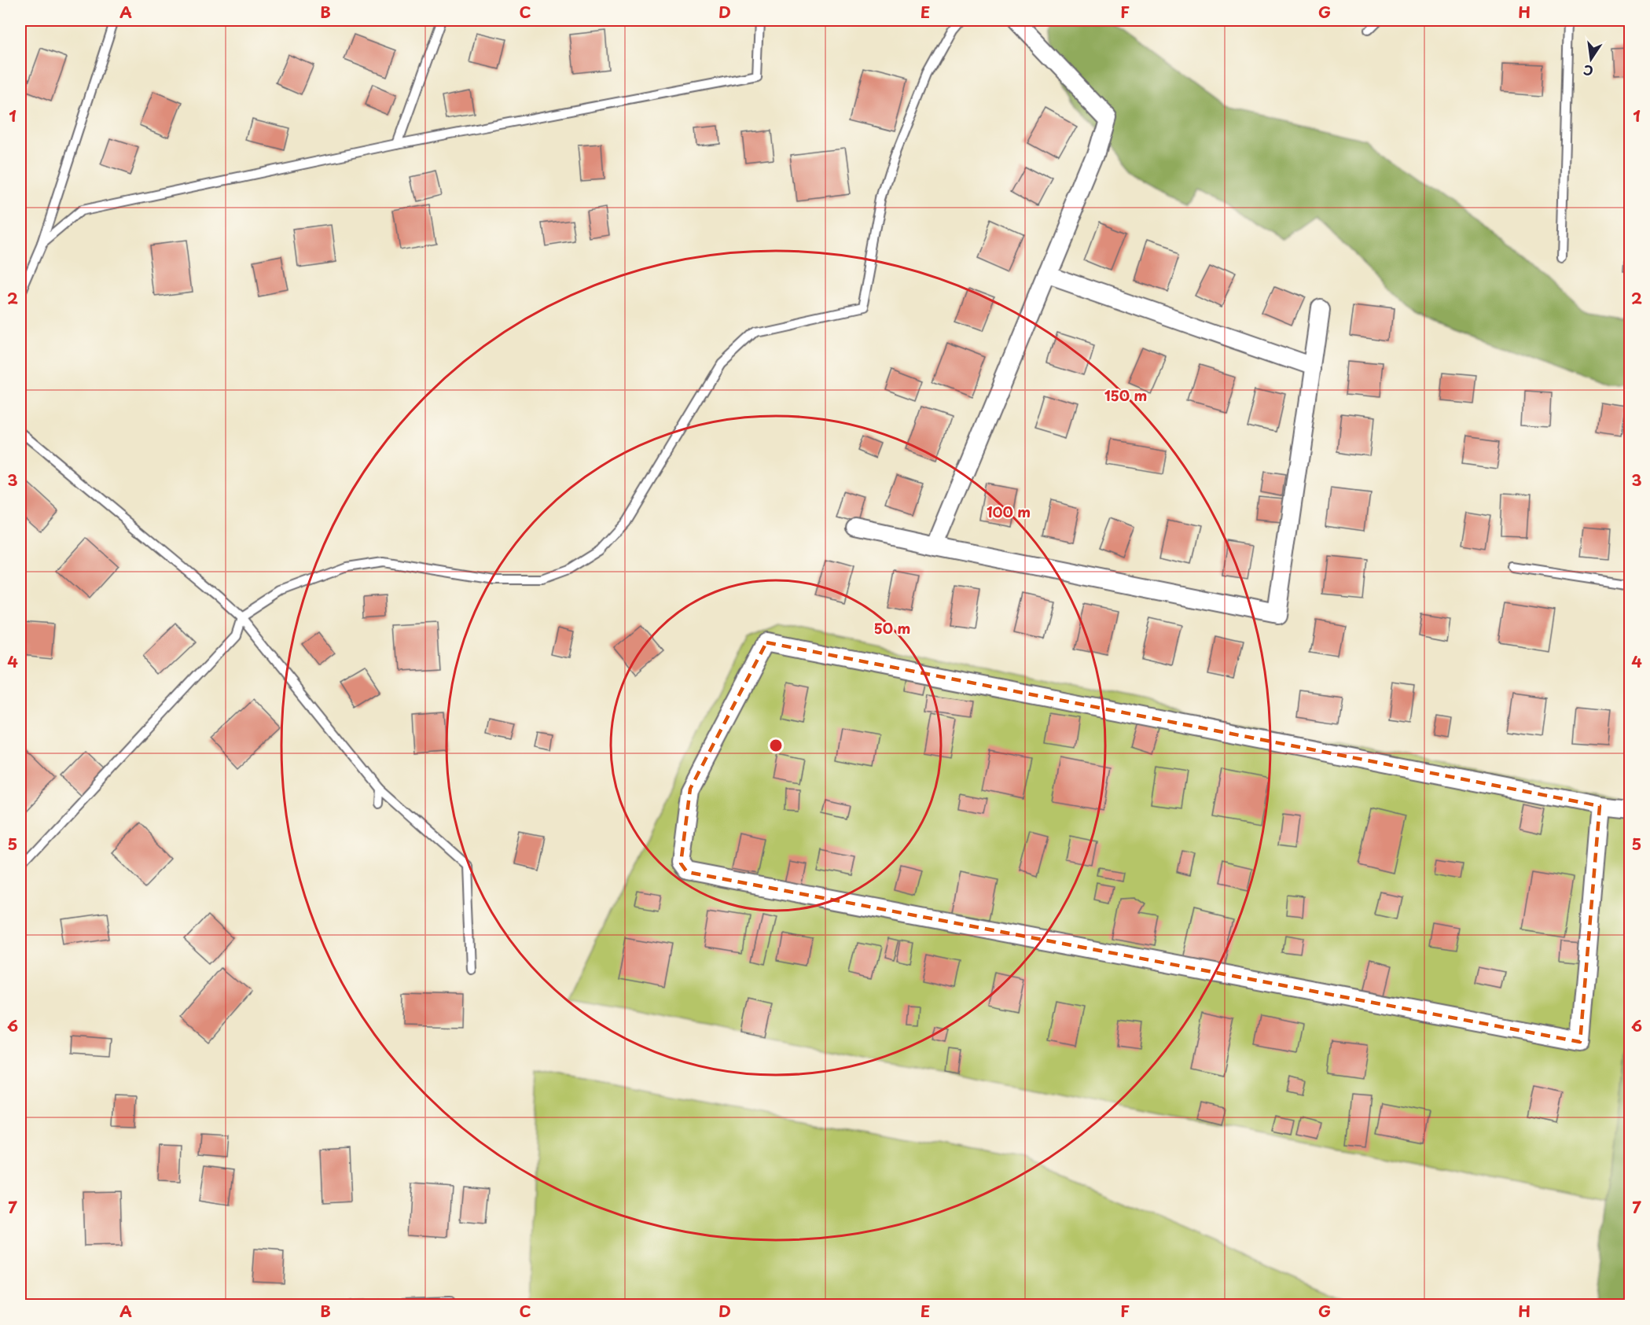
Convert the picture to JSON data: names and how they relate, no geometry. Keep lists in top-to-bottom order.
{
  "north": "bottom",
  "grid": {
    "columns": [
      "A",
      "B",
      "C",
      "D",
      "E",
      "F",
      "G",
      "H"
    ],
    "rows": [
      "1",
      "2",
      "3",
      "4",
      "5",
      "6",
      "7"
    ]
  },
  "rings": ["150 m", "100 m", "50 m"]
}
